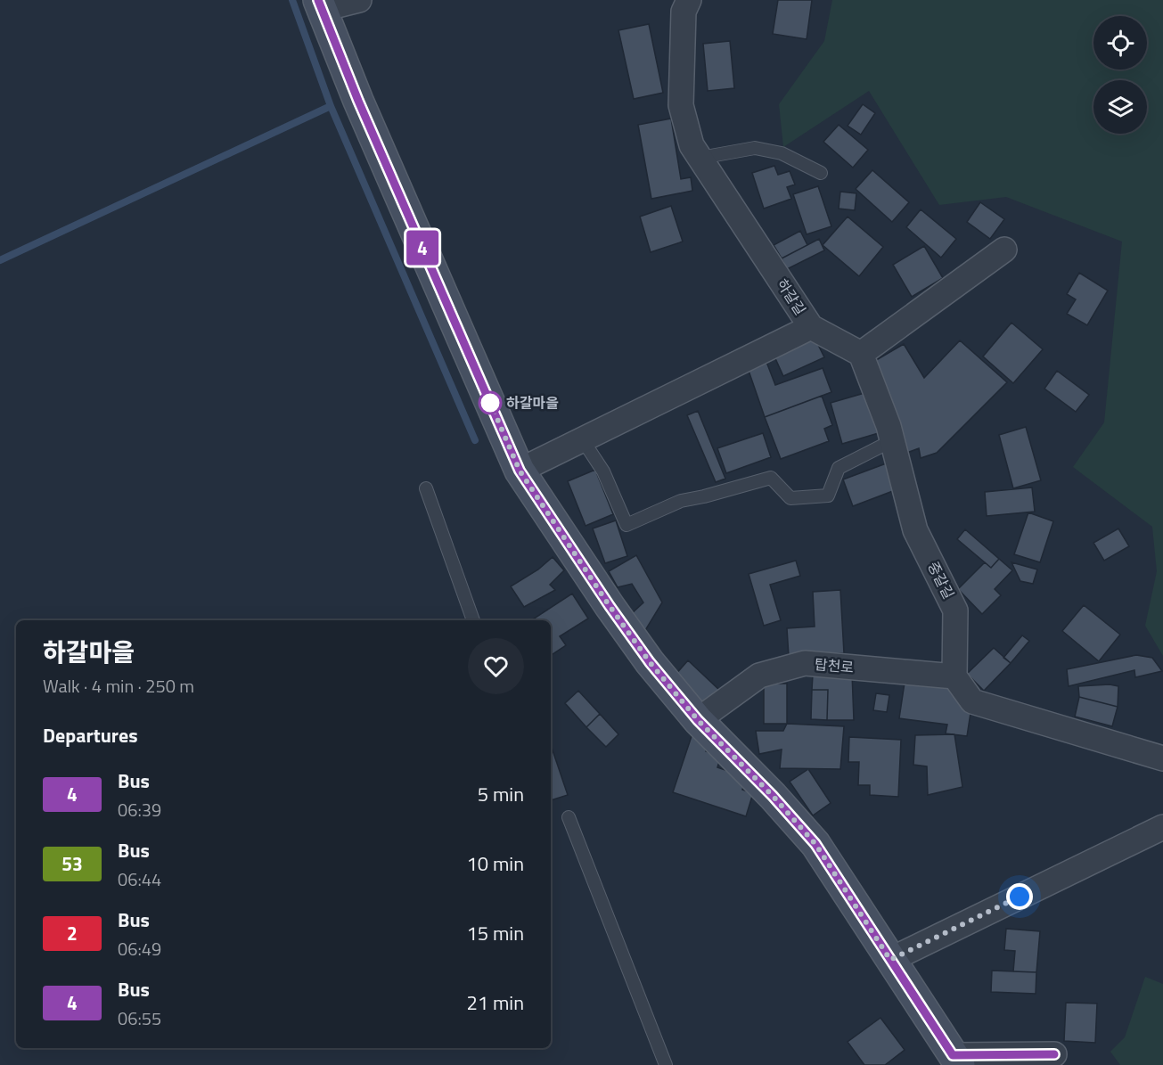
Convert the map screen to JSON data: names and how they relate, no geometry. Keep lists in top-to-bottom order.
{
  "streets": {
    "street": ["하갈길", "중갈길", "탑천로"]
  },
  "crossings": [
    ["중갈길", "탑천로"]
  ],
  "places": ["하갈마을"],
  "lines": ["bus line 4"],
  "page": {
    "on_map": "4",
    "heading": [
      ["하갈마을", "Walk · 4 min · 250 m"],
      "Departures"
    ],
    "list": [
      {
        "mark": "4",
        "name": "Bus",
        "note": "06:39",
        "value": "5 min"
      },
      {
        "mark": "53",
        "name": "Bus",
        "note": "06:44",
        "value": "10 min"
      },
      {
        "mark": "2",
        "name": "Bus",
        "note": "06:49",
        "value": "15 min"
      },
      {
        "mark": "4",
        "name": "Bus",
        "note": "06:55",
        "value": "21 min"
      }
    ]
  }
}
